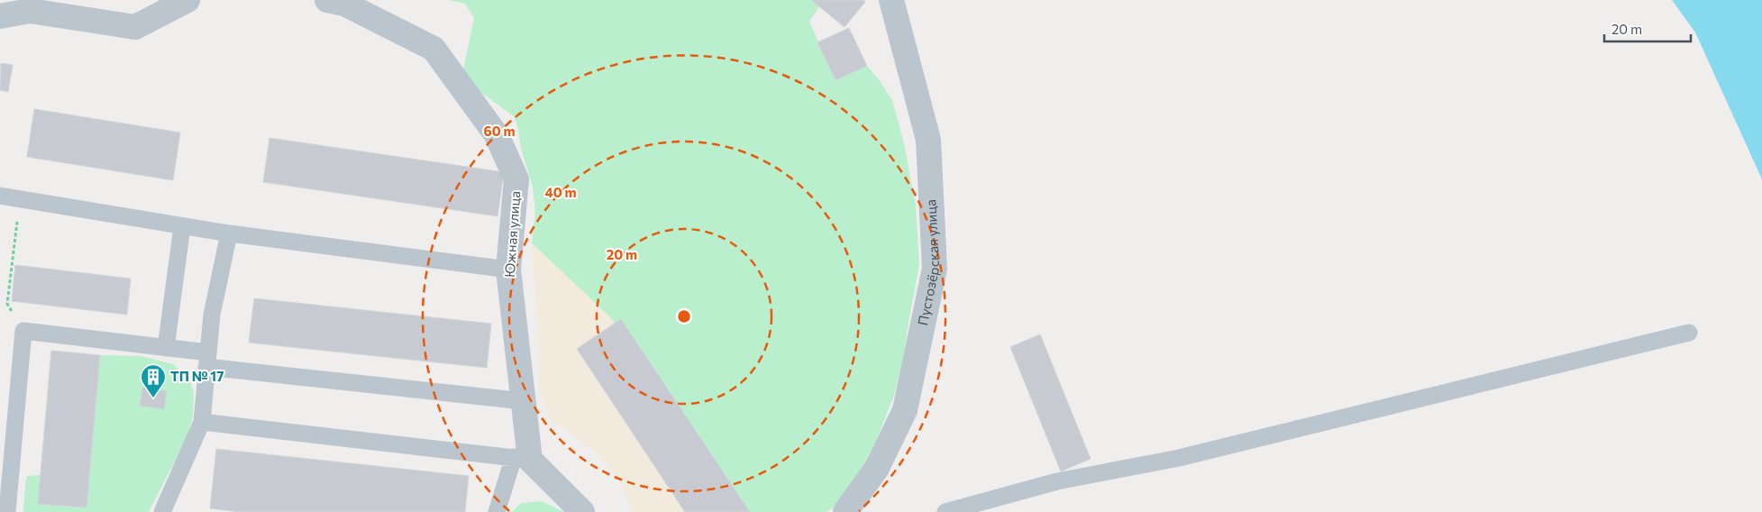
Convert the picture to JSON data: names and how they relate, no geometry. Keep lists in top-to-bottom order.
{
  "streets": {
    "street": ["Южная улица", "Пустозёрская улица"]
  },
  "places": {
    "building": ["ТП № 17"]
  },
  "scale_bar": "20 m",
  "rings": ["60 m", "40 m", "20 m"]
}
